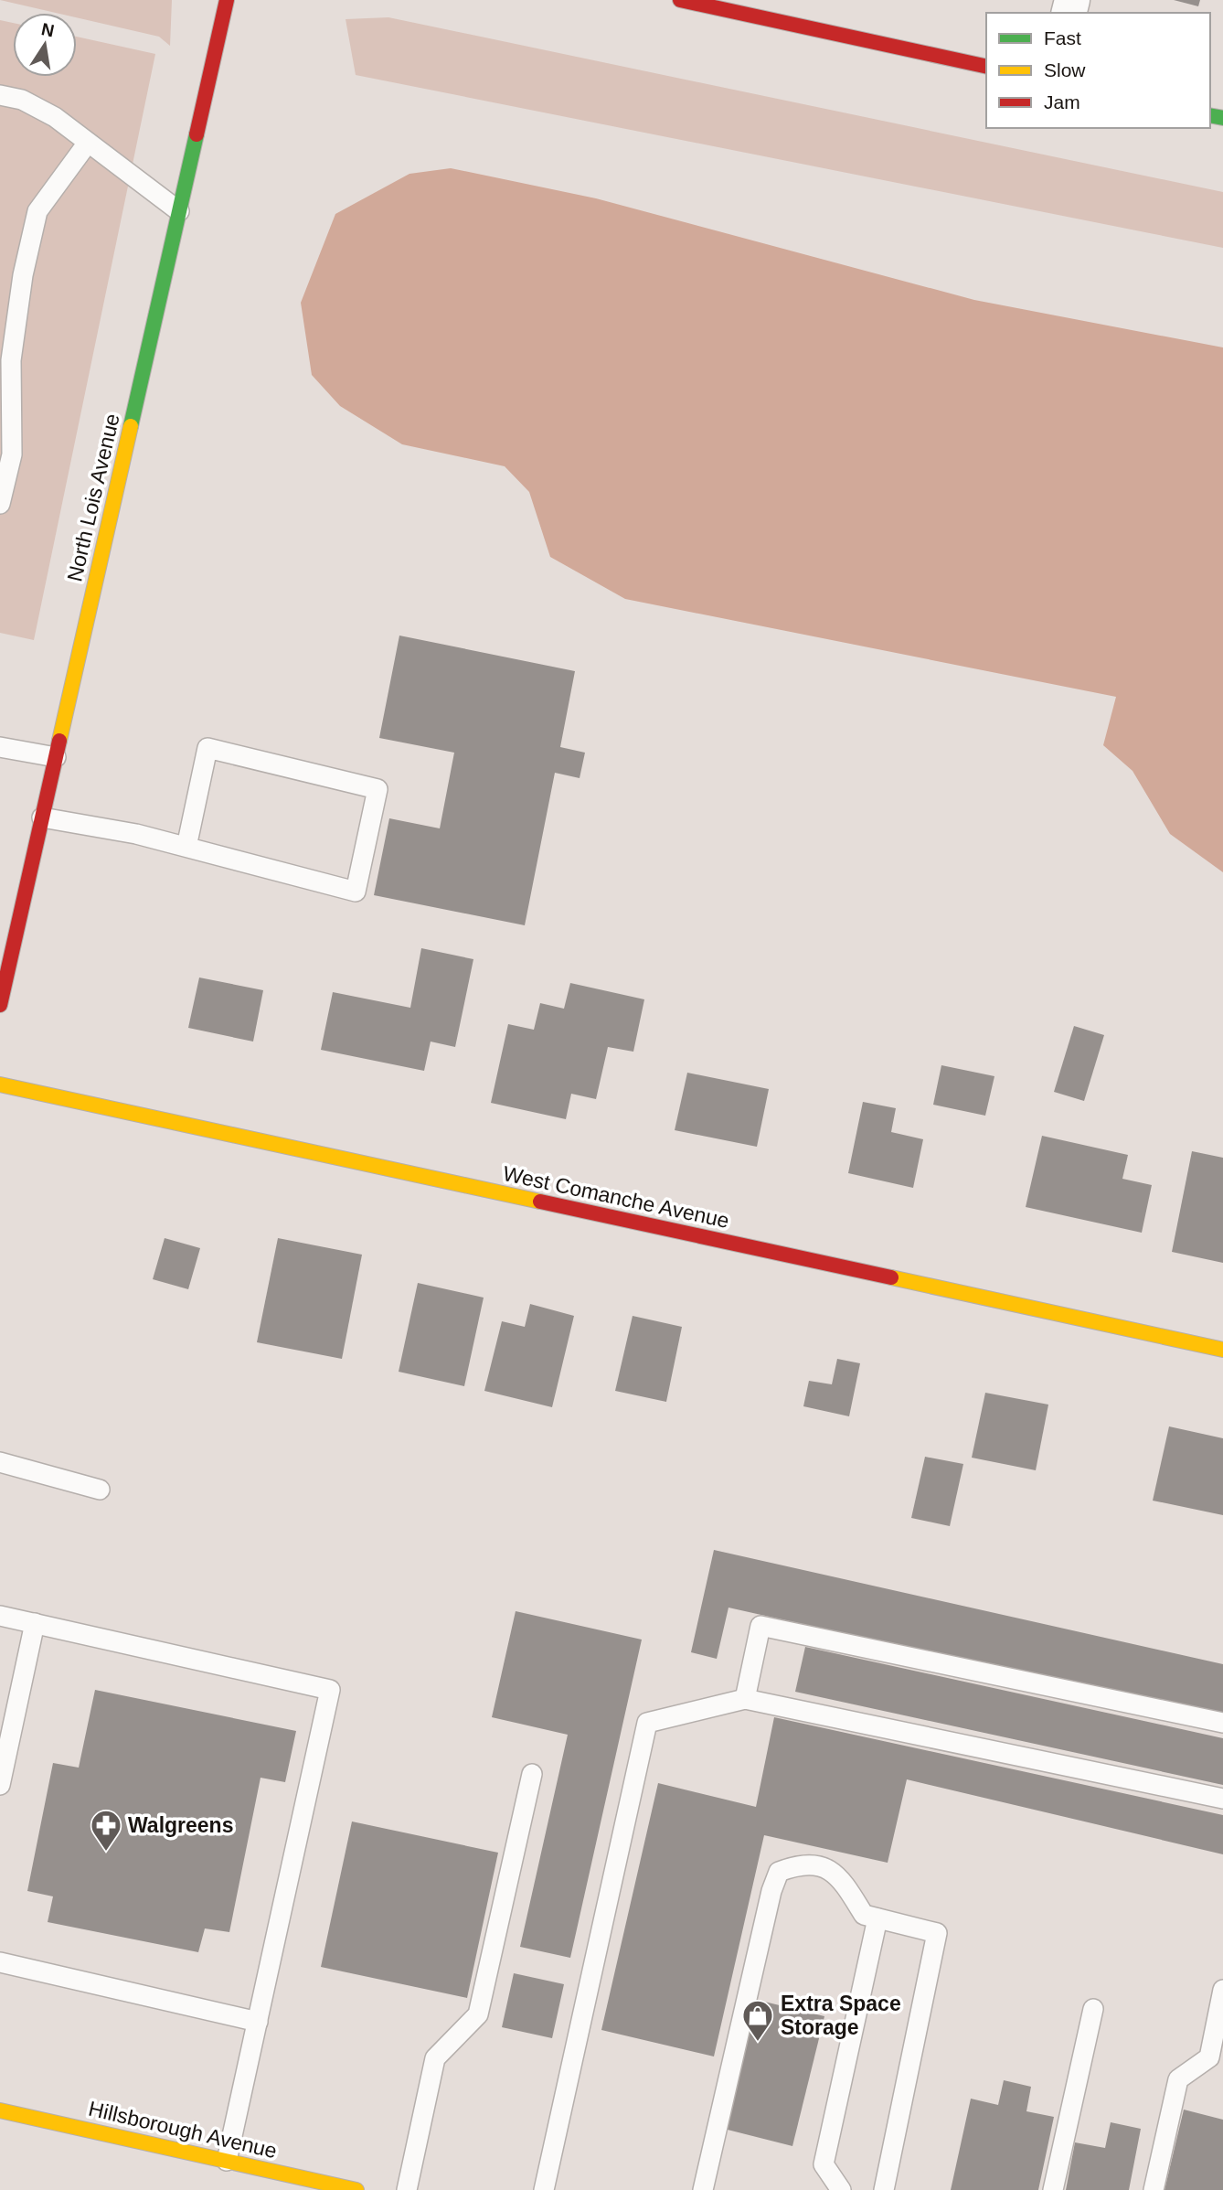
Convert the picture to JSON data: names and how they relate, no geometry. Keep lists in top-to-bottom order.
{
  "streets": {
    "street": ["North Lois Avenue", "West Comanche Avenue", "Hillsborough Avenue"]
  },
  "places": {
    "pharmacy": ["Walgreens"],
    "shop": ["Extra Space Storage"]
  },
  "legend": ["Fast", "Slow", "Jam"],
  "north": "top"
}
